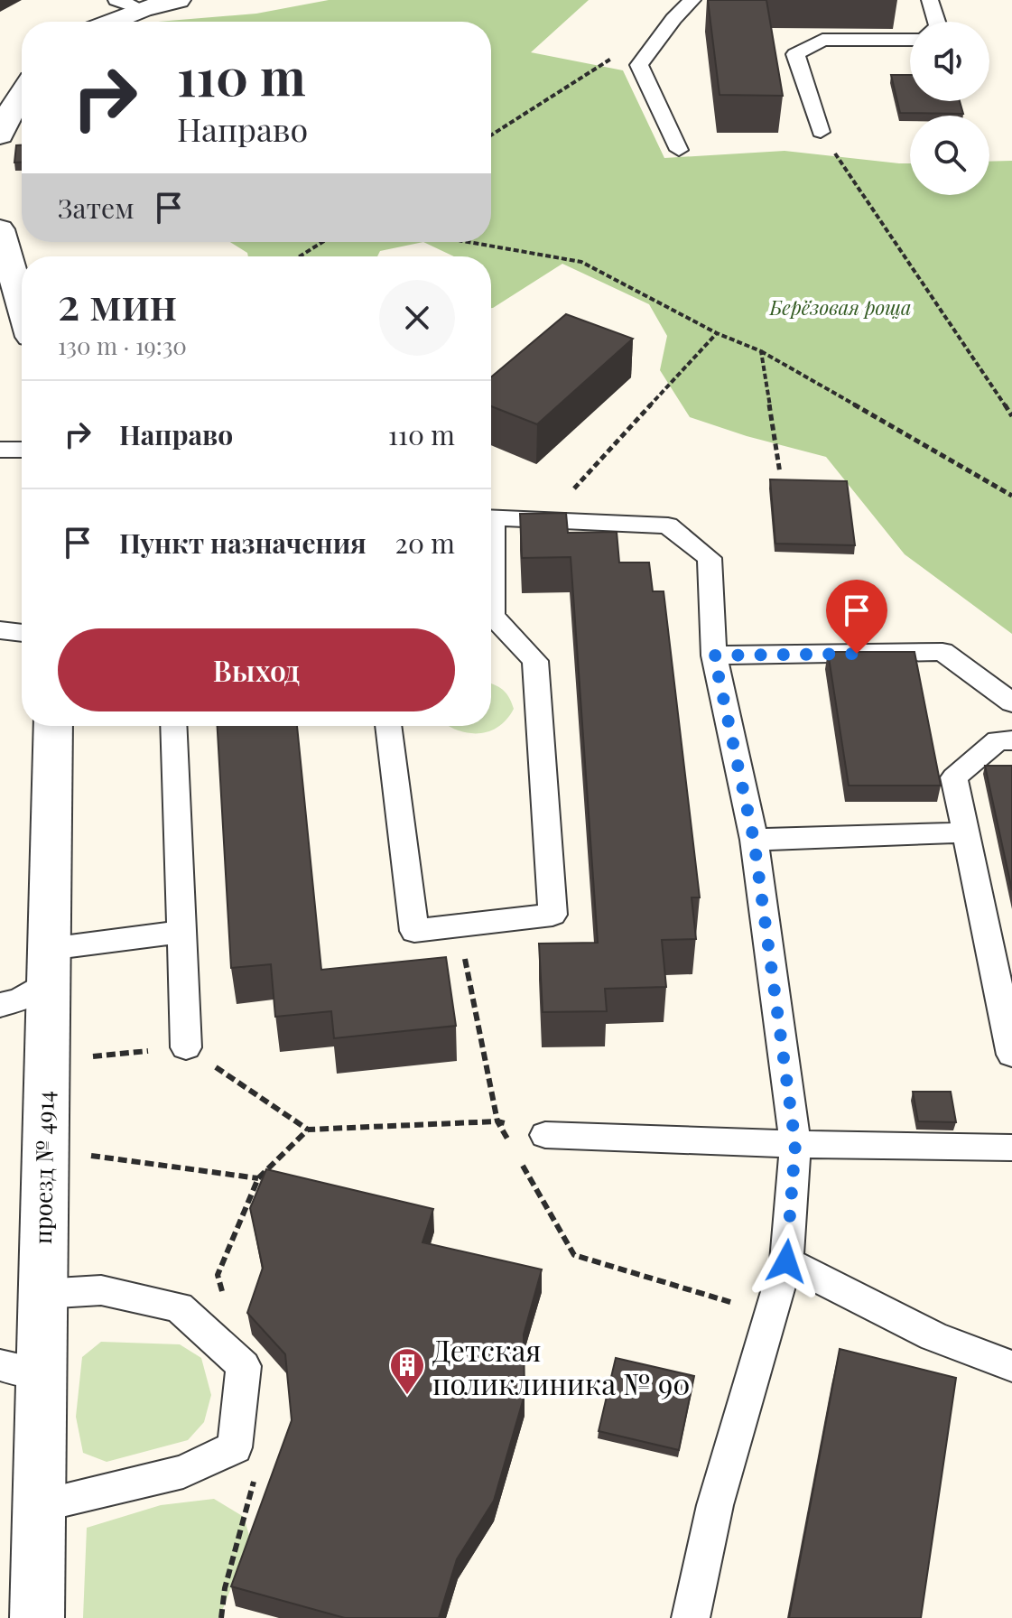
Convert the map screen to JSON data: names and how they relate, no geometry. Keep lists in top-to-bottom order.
{
  "streets": {
    "street": ["проезд № 4914"]
  },
  "parks": ["Берёзовая роща"],
  "places": {
    "building": ["Детская поликлиника № 90"]
  },
  "page": {
    "turn": ["110 m", "Направо"],
    "then": "Затем",
    "heading": ["2 мин", "130 m · 19:30"],
    "list": [
      {
        "name": "Направо",
        "value": "110 m"
      },
      {
        "name": "Пункт назначения",
        "value": "20 m"
      }
    ],
    "buttons": "Выход"
  }
}
